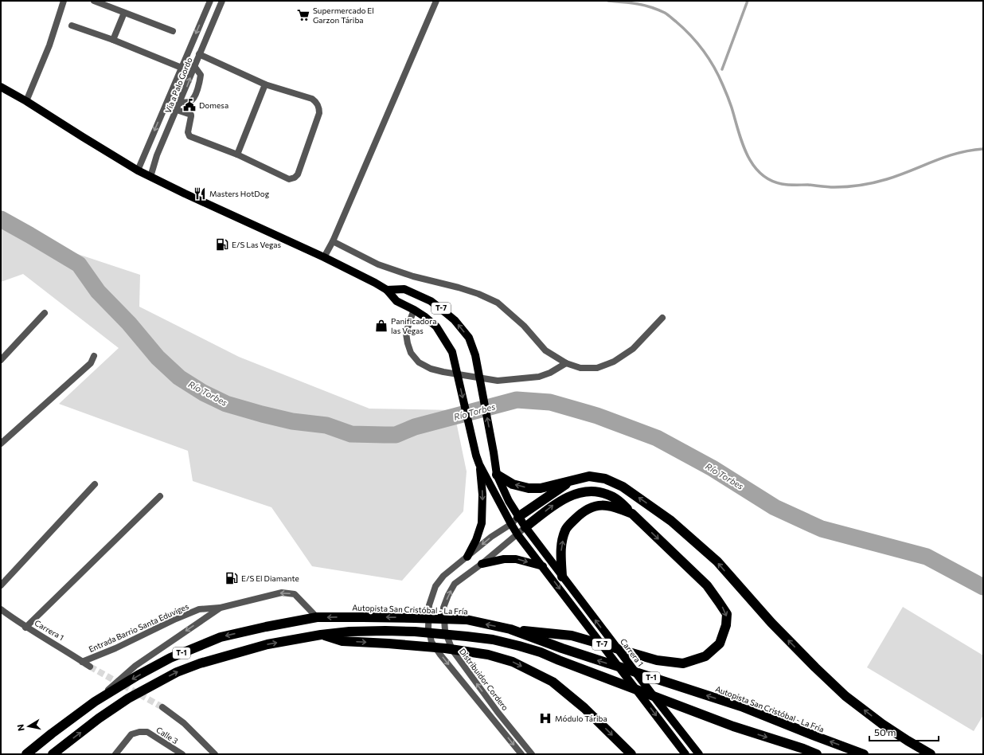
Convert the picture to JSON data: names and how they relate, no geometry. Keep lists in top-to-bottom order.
{
  "streets": {
    "highway": ["Autopista San Cristóbal - La Fría", "T-1"],
    "main road": ["T-7", "Carrera 1"],
    "street": [
      "Vía a Palo Gordo",
      "Entrada Barrio Santa Eduviges",
      "Distribuidor Cordero",
      "Calle 3"
    ]
  },
  "crossings": [
    ["Vía a Palo Gordo", "T-7"],
    ["T-7", "Carrera 1"],
    ["T-7", "Distribuidor Cordero"],
    ["Entrada Barrio Santa Eduviges", "Carrera 1"],
    ["Carrera 1", "Distribuidor Cordero"]
  ],
  "one_way": ["Carrera 1", "Distribuidor Cordero"],
  "water": ["Río Torbes"],
  "places": {
    "supermarket": ["Supermercado El Garzon Táriba"],
    "public building": ["Domesa"],
    "restaurant": ["Masters HotDog"],
    "fuel station": ["E/S Las Vegas", "E/S El Diamante"],
    "shop": ["Panificadora las Vegas"],
    "hospital": ["Módulo Táriba"]
  },
  "scale_bar": "50 m",
  "north": "left"
}
